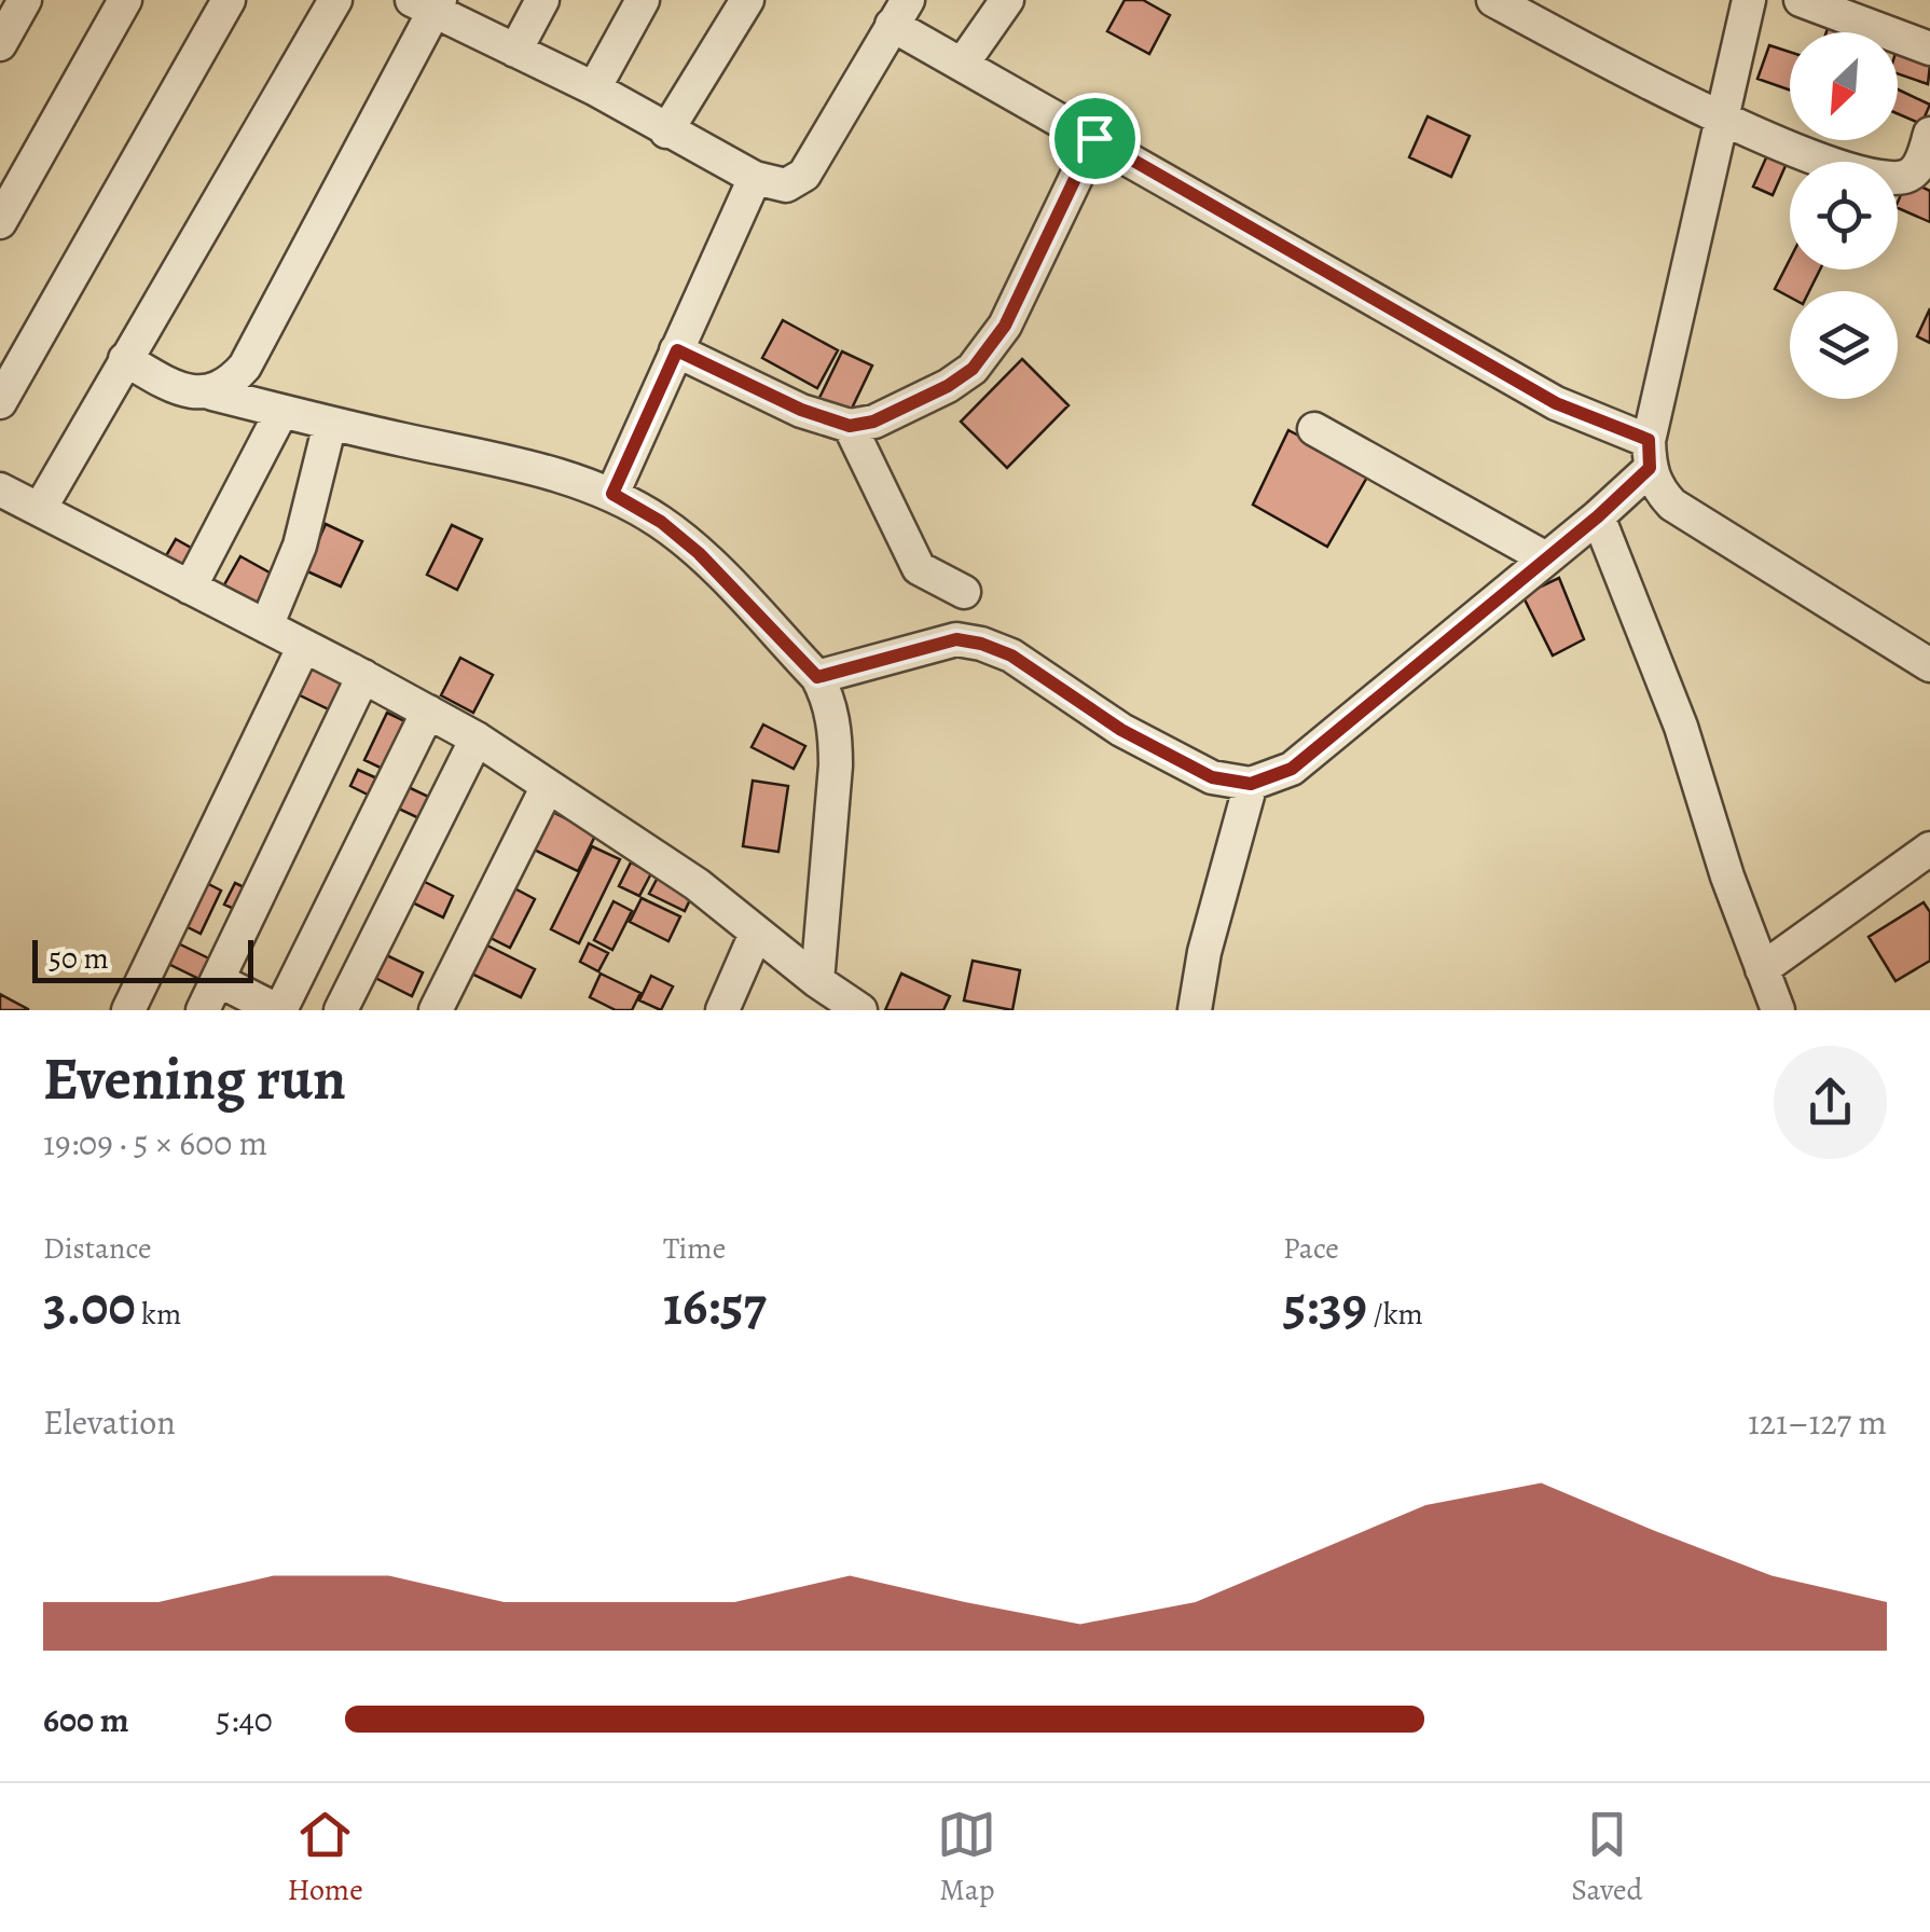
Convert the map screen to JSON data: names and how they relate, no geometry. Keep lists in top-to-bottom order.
{
  "scale_bar": "50 m",
  "north": "bottom left",
  "page": {
    "scale": "50 m",
    "heading": ["Evening run", "19:09 · 5 × 600 m"],
    "stats": [
      ["Distance", "3.00 km"],
      ["Time", "16:57"],
      ["Pace", "5:39 /km"]
    ],
    "chart": ["Elevation", "121–127 m"],
    "list": [
      {
        "name": "600 m",
        "note": "5:40"
      }
    ],
    "tabs": ["Home", "Map", "Saved"]
  }
}
